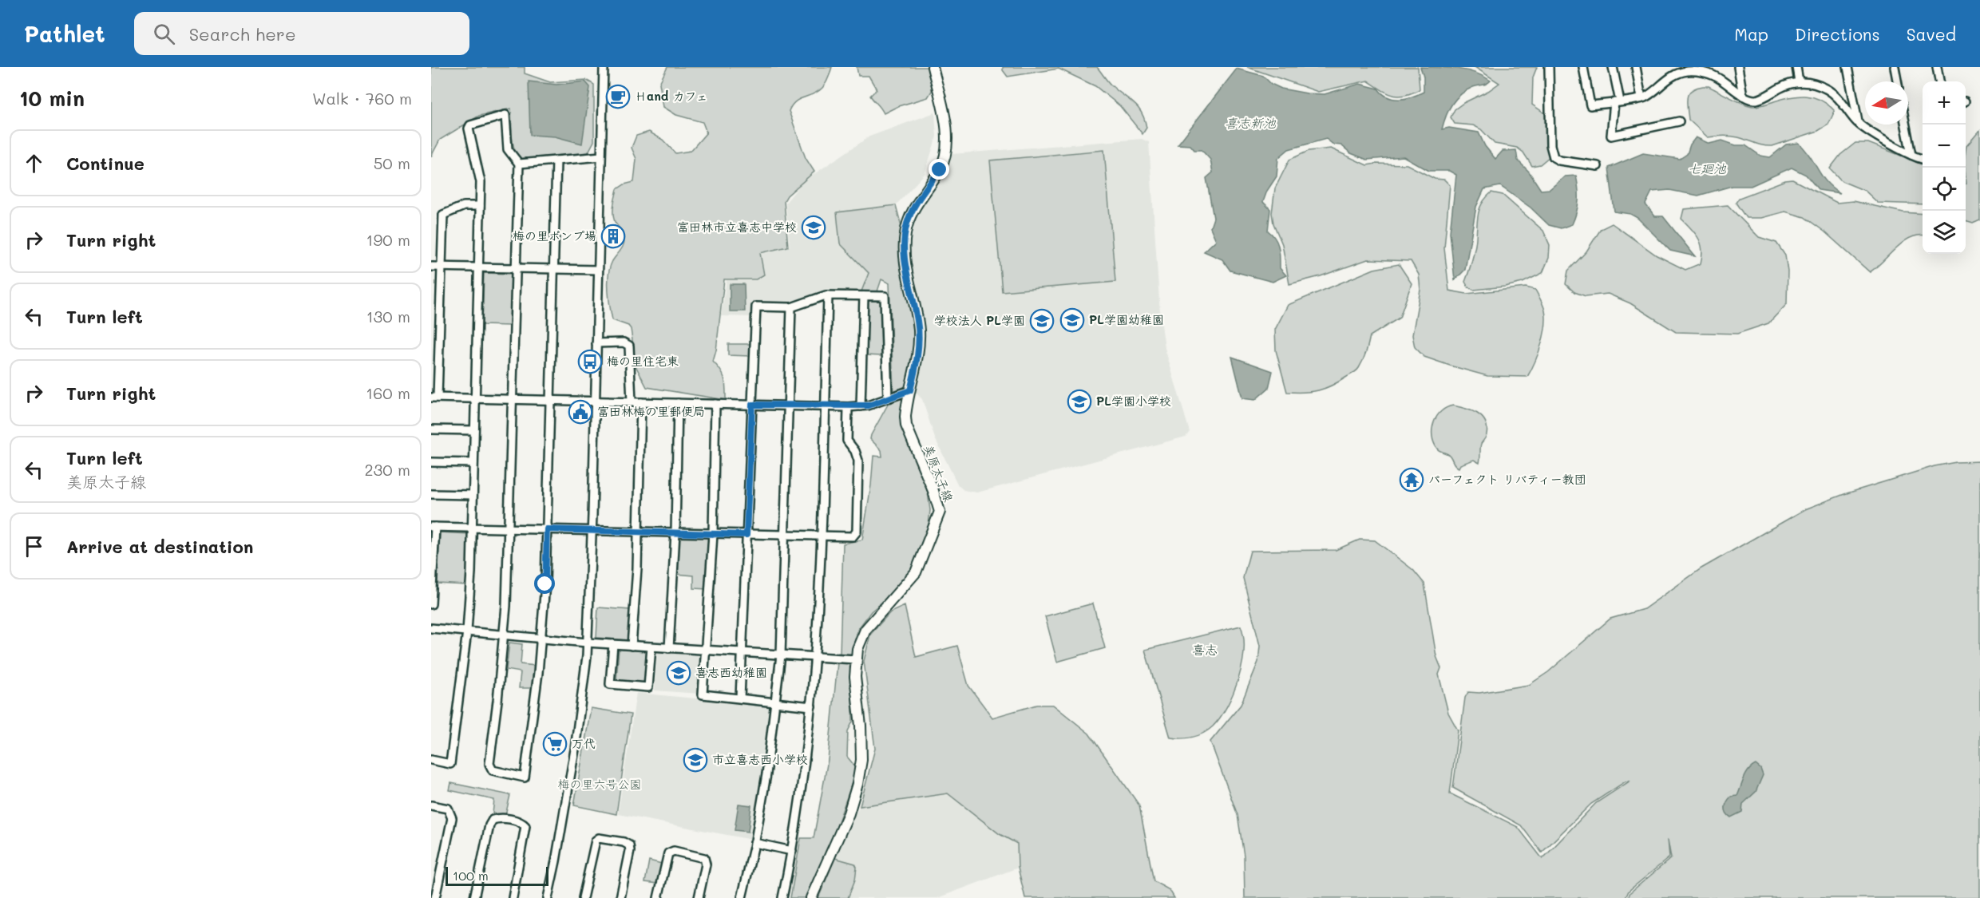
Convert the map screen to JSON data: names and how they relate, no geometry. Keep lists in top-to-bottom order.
{
  "streets": {
    "main road": ["美原太子線"]
  },
  "districts": ["喜志"],
  "water": ["喜志新池", "七廻池"],
  "parks": ["梅の里六号公園"],
  "places": {
    "cafe": ["Ｈand カフェ"],
    "school or university": [
      "富田林市立喜志中学校",
      "PL学園幼稚園",
      "学校法人 PL学園",
      "PL学園小学校",
      "喜志西幼稚園",
      "市立喜志西小学校"
    ],
    "building": ["梅の里ポンプ場"],
    "bus stop": ["梅の里住宅東"],
    "public building": ["富田林梅の里郵便局"],
    "temple": ["パーフェクト リバティー教団"],
    "supermarket": ["万代"]
  },
  "scale_bar": "100 m",
  "north": "left",
  "page": {
    "header": "Pathlet",
    "search": "Search here",
    "nav": ["Map", "Directions", "Saved"],
    "heading": ["10 min", "Walk · 760 m"],
    "map_buttons": ["+", "−"],
    "list": [
      ["Continue", "50 m"],
      ["Turn right", "190 m"],
      ["Turn left", "130 m"],
      ["Turn right", "160 m"],
      ["Turn left", "美原太子線", "230 m"],
      "Arrive at destination"
    ],
    "scale": "100 m"
  }
}
